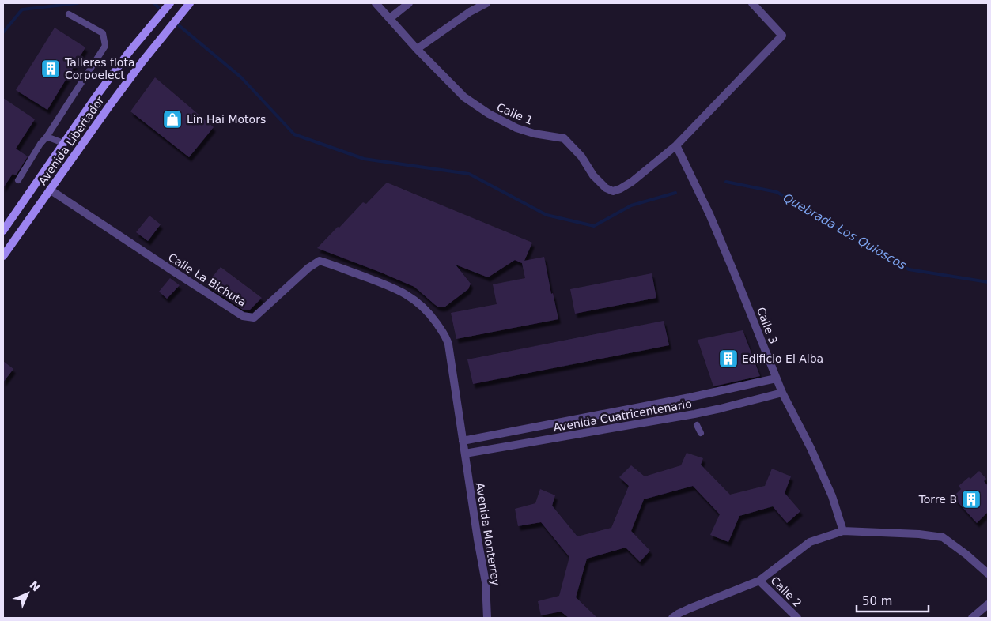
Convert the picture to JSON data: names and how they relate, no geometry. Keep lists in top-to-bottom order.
{
  "streets": {
    "main road": ["Avenida Libertador"],
    "street": [
      "Calle 1",
      "Calle La Bichuta",
      "Calle 3",
      "Avenida Cuatricentenario",
      "Avenida Monterrey",
      "Calle 2"
    ]
  },
  "crossings": [
    ["Calle 1", "Calle 3"],
    ["Avenida Libertador", "Calle La Bichuta"],
    ["Calle La Bichuta", "Avenida Cuatricentenario"],
    ["Calle La Bichuta", "Avenida Monterrey"],
    ["Calle 3", "Avenida Cuatricentenario"],
    ["Avenida Cuatricentenario", "Avenida Monterrey"]
  ],
  "water": ["Quebrada Los Quioscos"],
  "places": {
    "building": ["Talleres flota Corpoelect", "Edificio El Alba", "Torre B"],
    "shop": ["Lin Hai Motors"]
  },
  "scale_bar": "50 m",
  "north": "top right"
}
